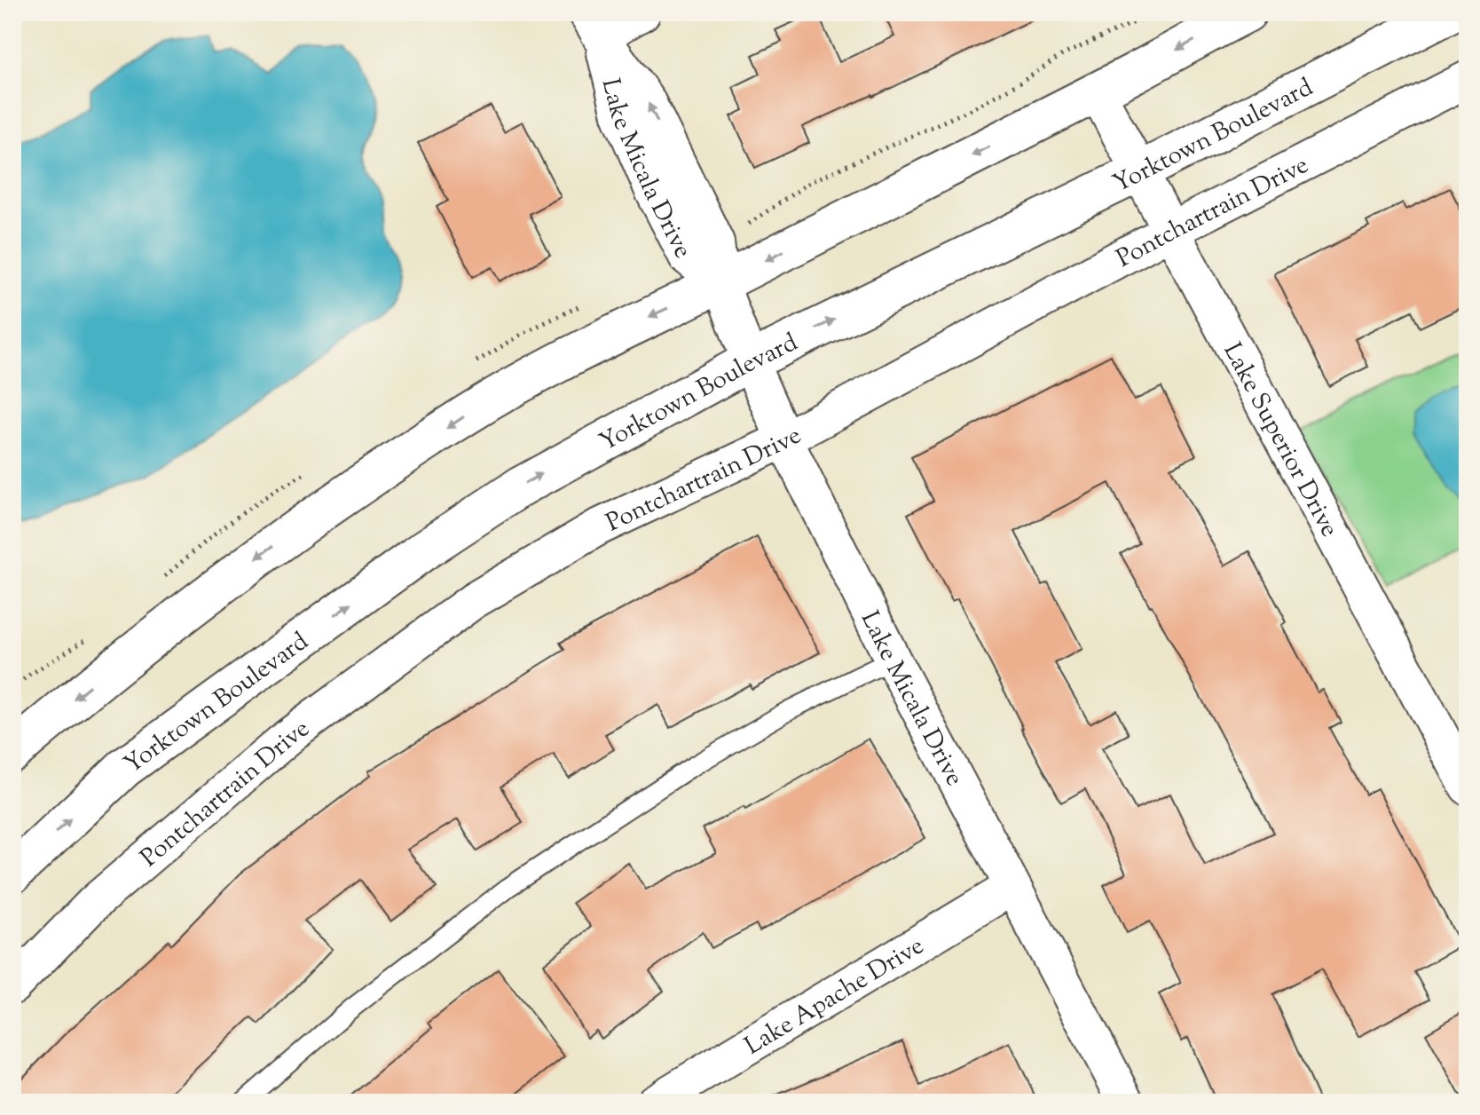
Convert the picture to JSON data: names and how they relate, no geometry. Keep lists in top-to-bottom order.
{
  "streets": {
    "main road": ["Yorktown Boulevard"],
    "street": [
      "Lake Micala Drive",
      "Pontchartrain Drive",
      "Lake Superior Drive",
      "Lake Apache Drive"
    ]
  },
  "crossings": [
    ["Yorktown Boulevard", "Lake Micala Drive"],
    ["Yorktown Boulevard", "Lake Superior Drive"],
    ["Lake Micala Drive", "Pontchartrain Drive"],
    ["Lake Micala Drive", "Lake Apache Drive"],
    ["Pontchartrain Drive", "Lake Superior Drive"]
  ]
}
